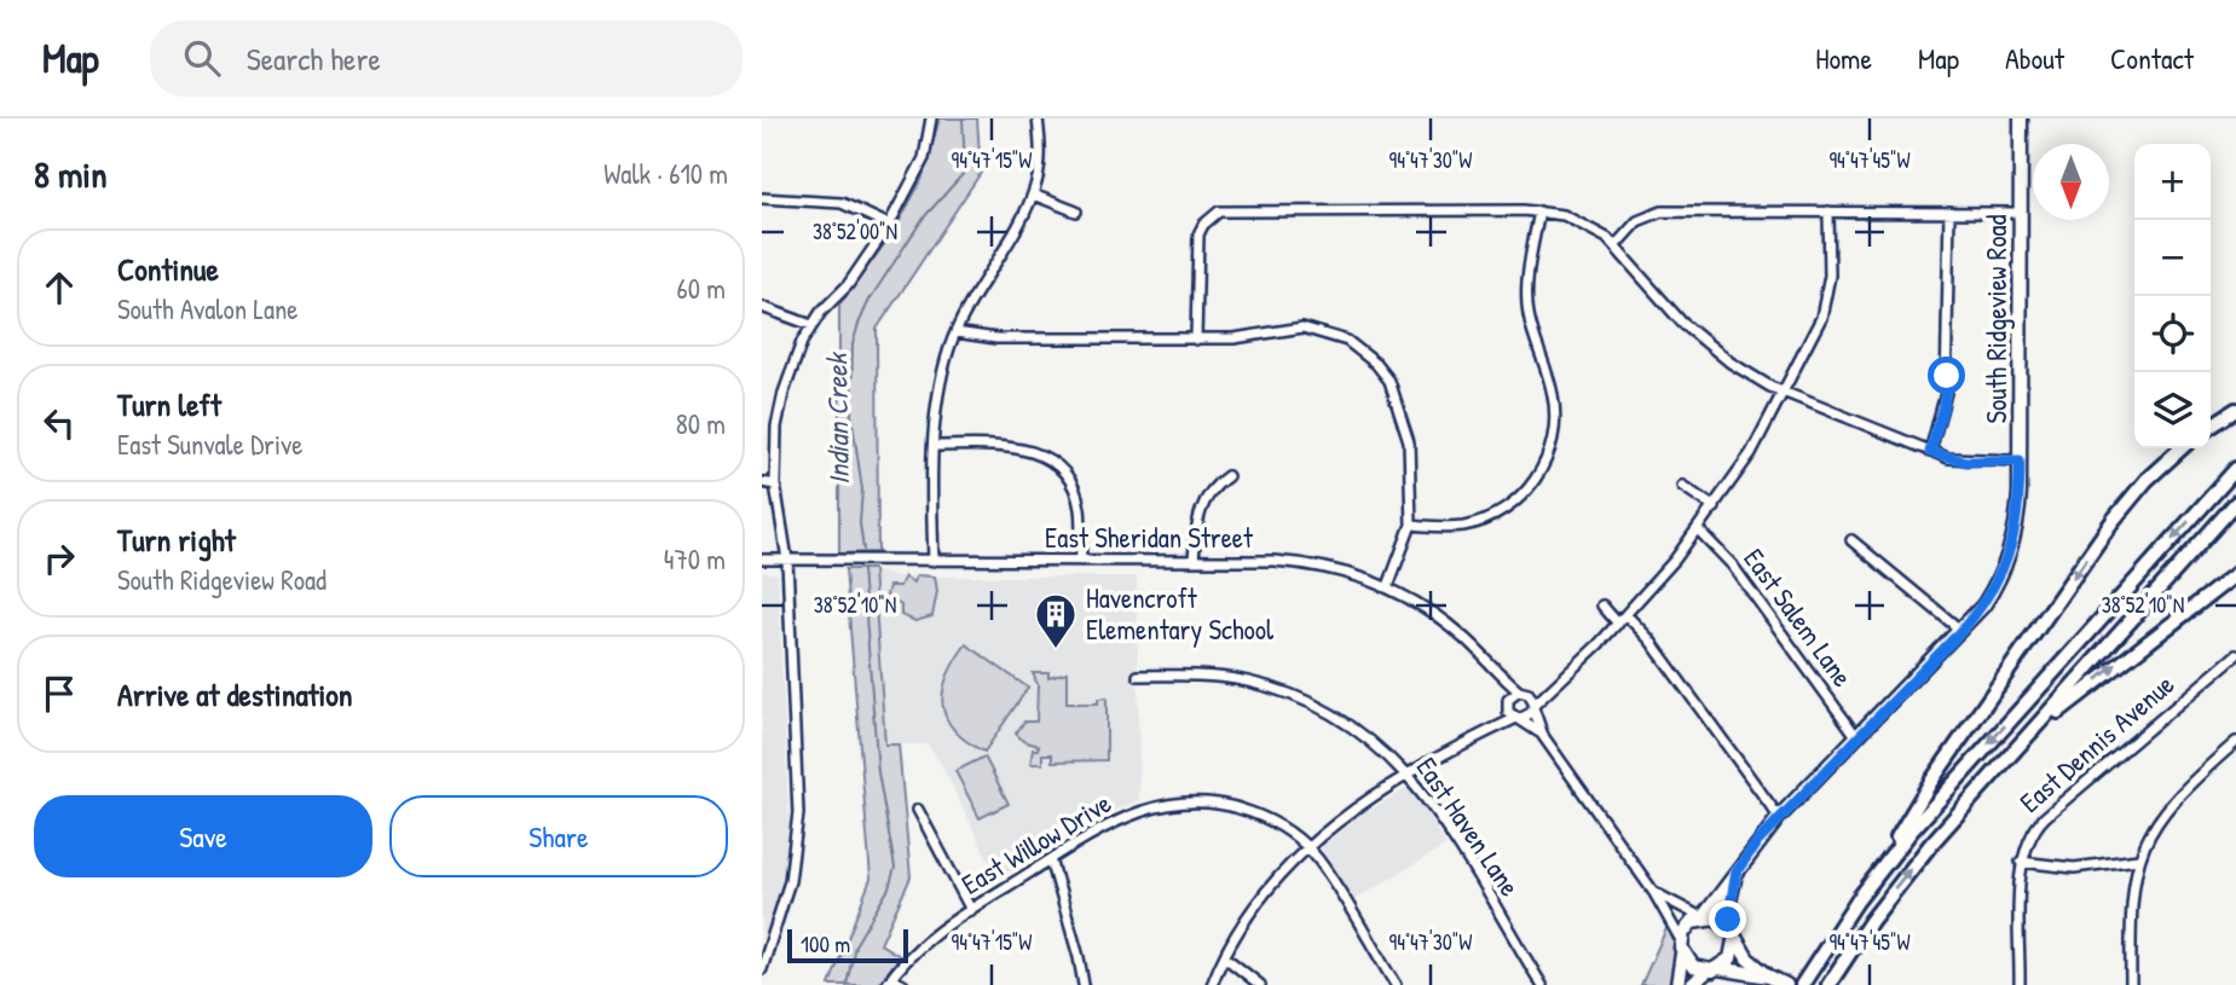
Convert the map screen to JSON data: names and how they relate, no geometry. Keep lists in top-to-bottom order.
{
  "streets": {
    "main road": ["South Ridgeview Road"],
    "street": [
      "East Sheridan Street",
      "East Salem Lane",
      "East Dennis Avenue",
      "East Haven Lane",
      "East Willow Drive"
    ]
  },
  "crossings": [
    ["South Ridgeview Road", "East Salem Lane"]
  ],
  "water": ["Indian Creek"],
  "places": {
    "building": ["Havencroft Elementary School"]
  },
  "scale_bar": "100 m",
  "north": "bottom",
  "page": {
    "header": "Map",
    "search": "Search here",
    "nav": [
      "Home",
      "Map",
      "About",
      "Contact"
    ],
    "heading": ["8 min", "Walk · 610 m"],
    "map_buttons": ["+", "−"],
    "list": [
      ["Continue", "South Avalon Lane", "60 m"],
      ["Turn left", "East Sunvale Drive", "80 m"],
      ["Turn right", "South Ridgeview Road", "470 m"],
      "Arrive at destination"
    ],
    "buttons": ["Save", "Share"],
    "scale": "100 m"
  },
  "coordinates": [
    "94°47'15\"W",
    "94°47'30\"W",
    "94°47'45\"W",
    "38°52'00\"N",
    "38°52'10\"N"
  ]
}
